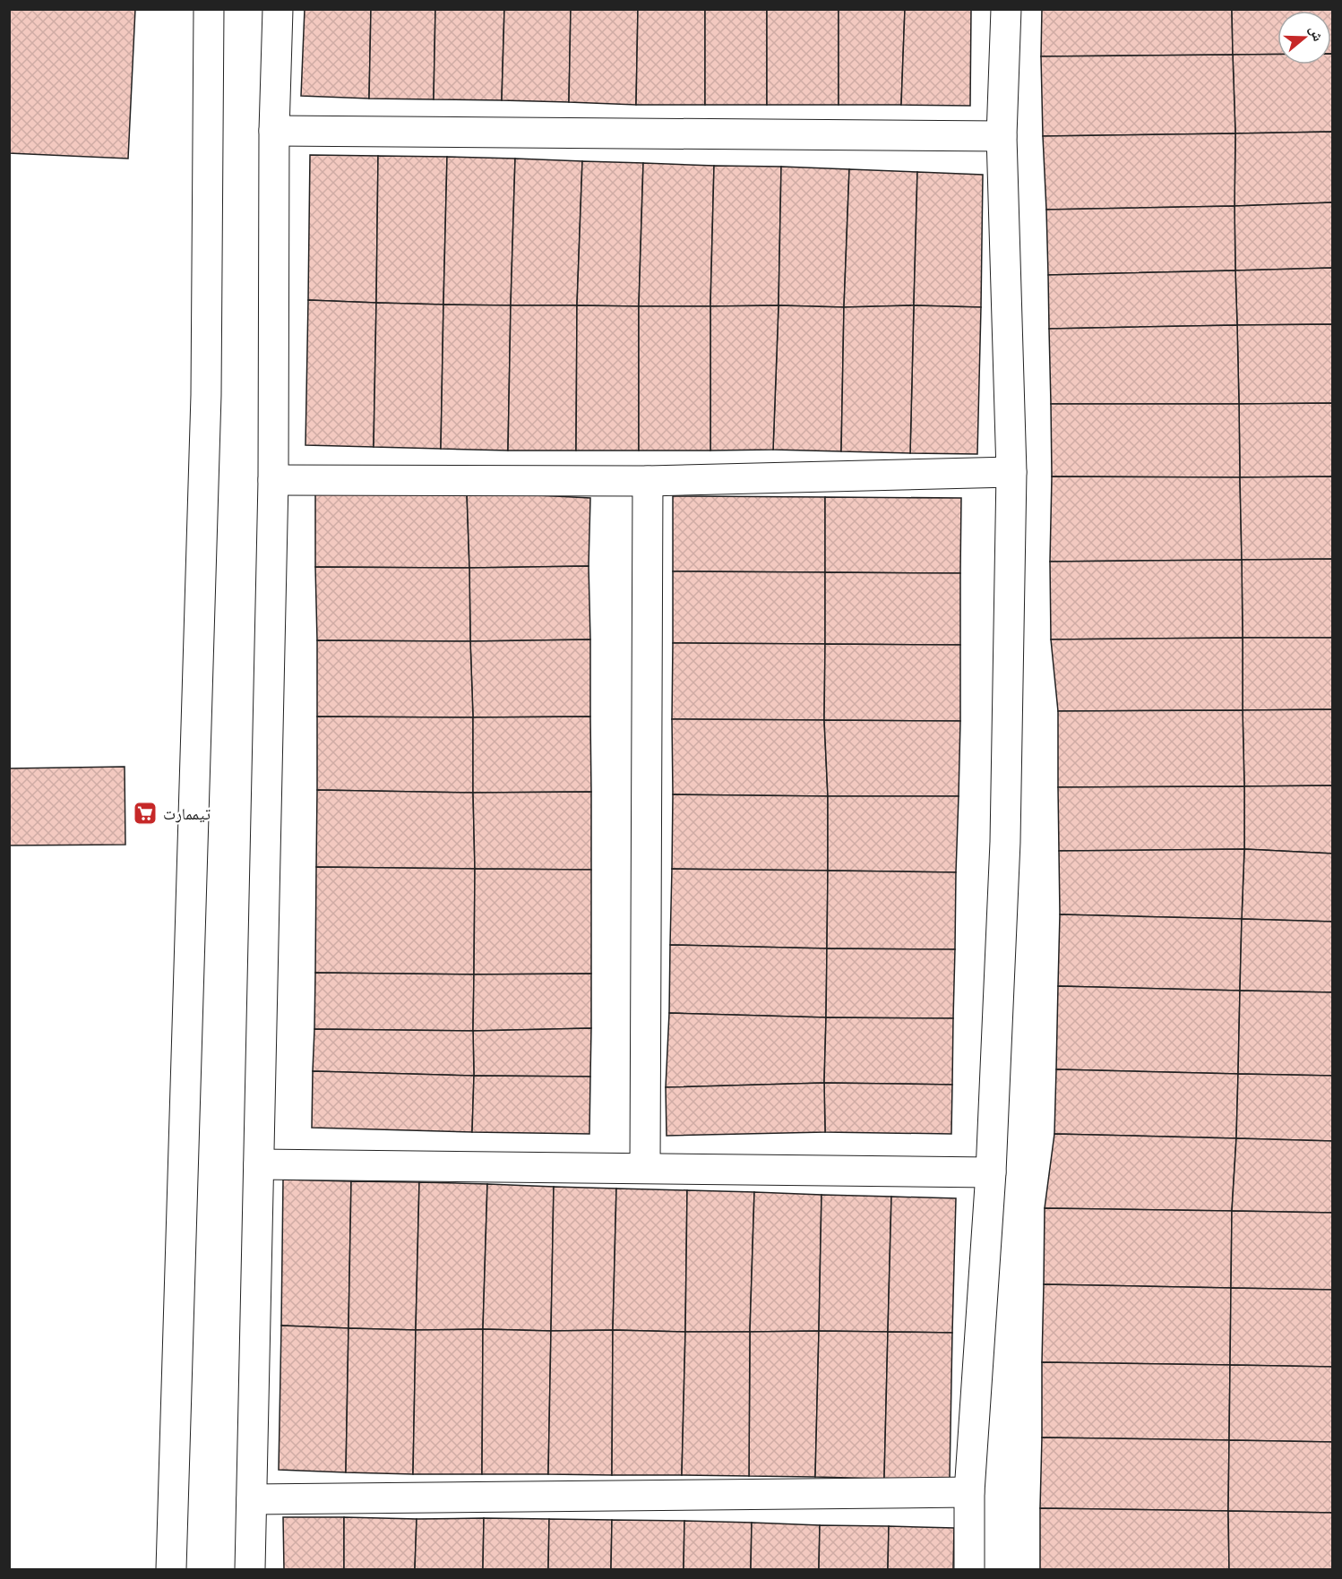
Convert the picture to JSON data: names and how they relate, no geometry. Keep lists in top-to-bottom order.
{
  "places": {
    "supermarket": ["تیممارت"]
  },
  "north": "right"
}
